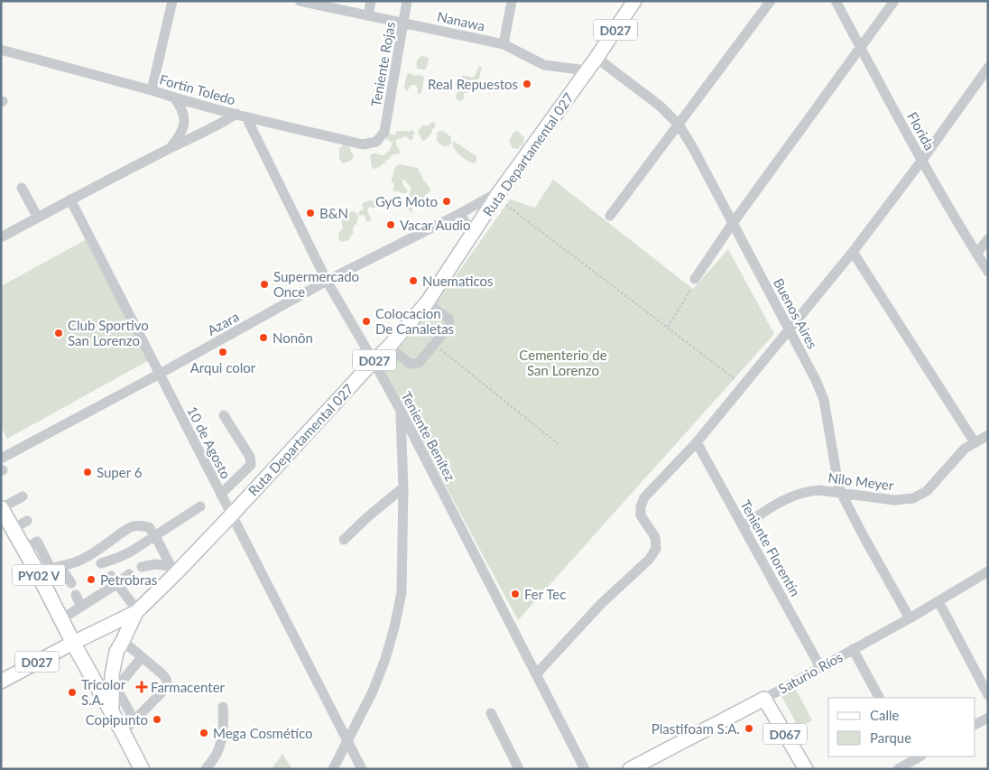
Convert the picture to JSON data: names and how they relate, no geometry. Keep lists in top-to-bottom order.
{
  "streets": {
    "highway": ["PY02 V"],
    "main road": [
      "D027",
      "Ruta Departamental 027",
      "Saturio Ríos",
      "D067"
    ],
    "street": [
      "Nanawa",
      "Teniente Rojas",
      "Fortin Toledo",
      "Florida",
      "Buenos Aires",
      "Azara",
      "Teniente Benítez",
      "10 de Agosto",
      "Nilo Meyer",
      "Teniente Florentín"
    ]
  },
  "crossings": [
    ["Nanawa", "Teniente Rojas"],
    ["Nanawa", "Ruta Departamental 027"],
    ["D027", "Ruta Departamental 027"],
    ["D027", "PY02 V"],
    ["Teniente Rojas", "Fortin Toledo"],
    ["Fortin Toledo", "Teniente Benítez"],
    ["Ruta Departamental 027", "Buenos Aires"],
    ["Ruta Departamental 027", "Azara"],
    ["Ruta Departamental 027", "Teniente Benítez"],
    ["Ruta Departamental 027", "10 de Agosto"],
    ["Ruta Departamental 027", "PY02 V"],
    ["Buenos Aires", "Nilo Meyer"],
    ["Buenos Aires", "Saturio Ríos"],
    ["Azara", "Teniente Benítez"],
    ["Azara", "10 de Agosto"],
    ["Nilo Meyer", "Teniente Florentín"],
    ["Teniente Florentín", "Saturio Ríos"],
    ["Saturio Ríos", "D067"]
  ],
  "parks": ["Cementerio de San Lorenzo"],
  "places": {
    "other": [
      "Real Repuestos",
      "GyG Moto",
      "B&N",
      "Vacar Audio",
      "Nuematicos",
      "Supermercado Once",
      "Colocacion De Canaletas",
      "Club Sportivo San Lorenzo",
      "Nonôn",
      "Arqui color",
      "Super 6",
      "Petrobras",
      "Fer Tec",
      "Tricolor S.A.",
      "Copipunto",
      "Plastifoam S.A.",
      "Mega Cosmétíco"
    ],
    "health": ["Farmacenter"]
  },
  "legend": ["Calle", "Parque"]
}
